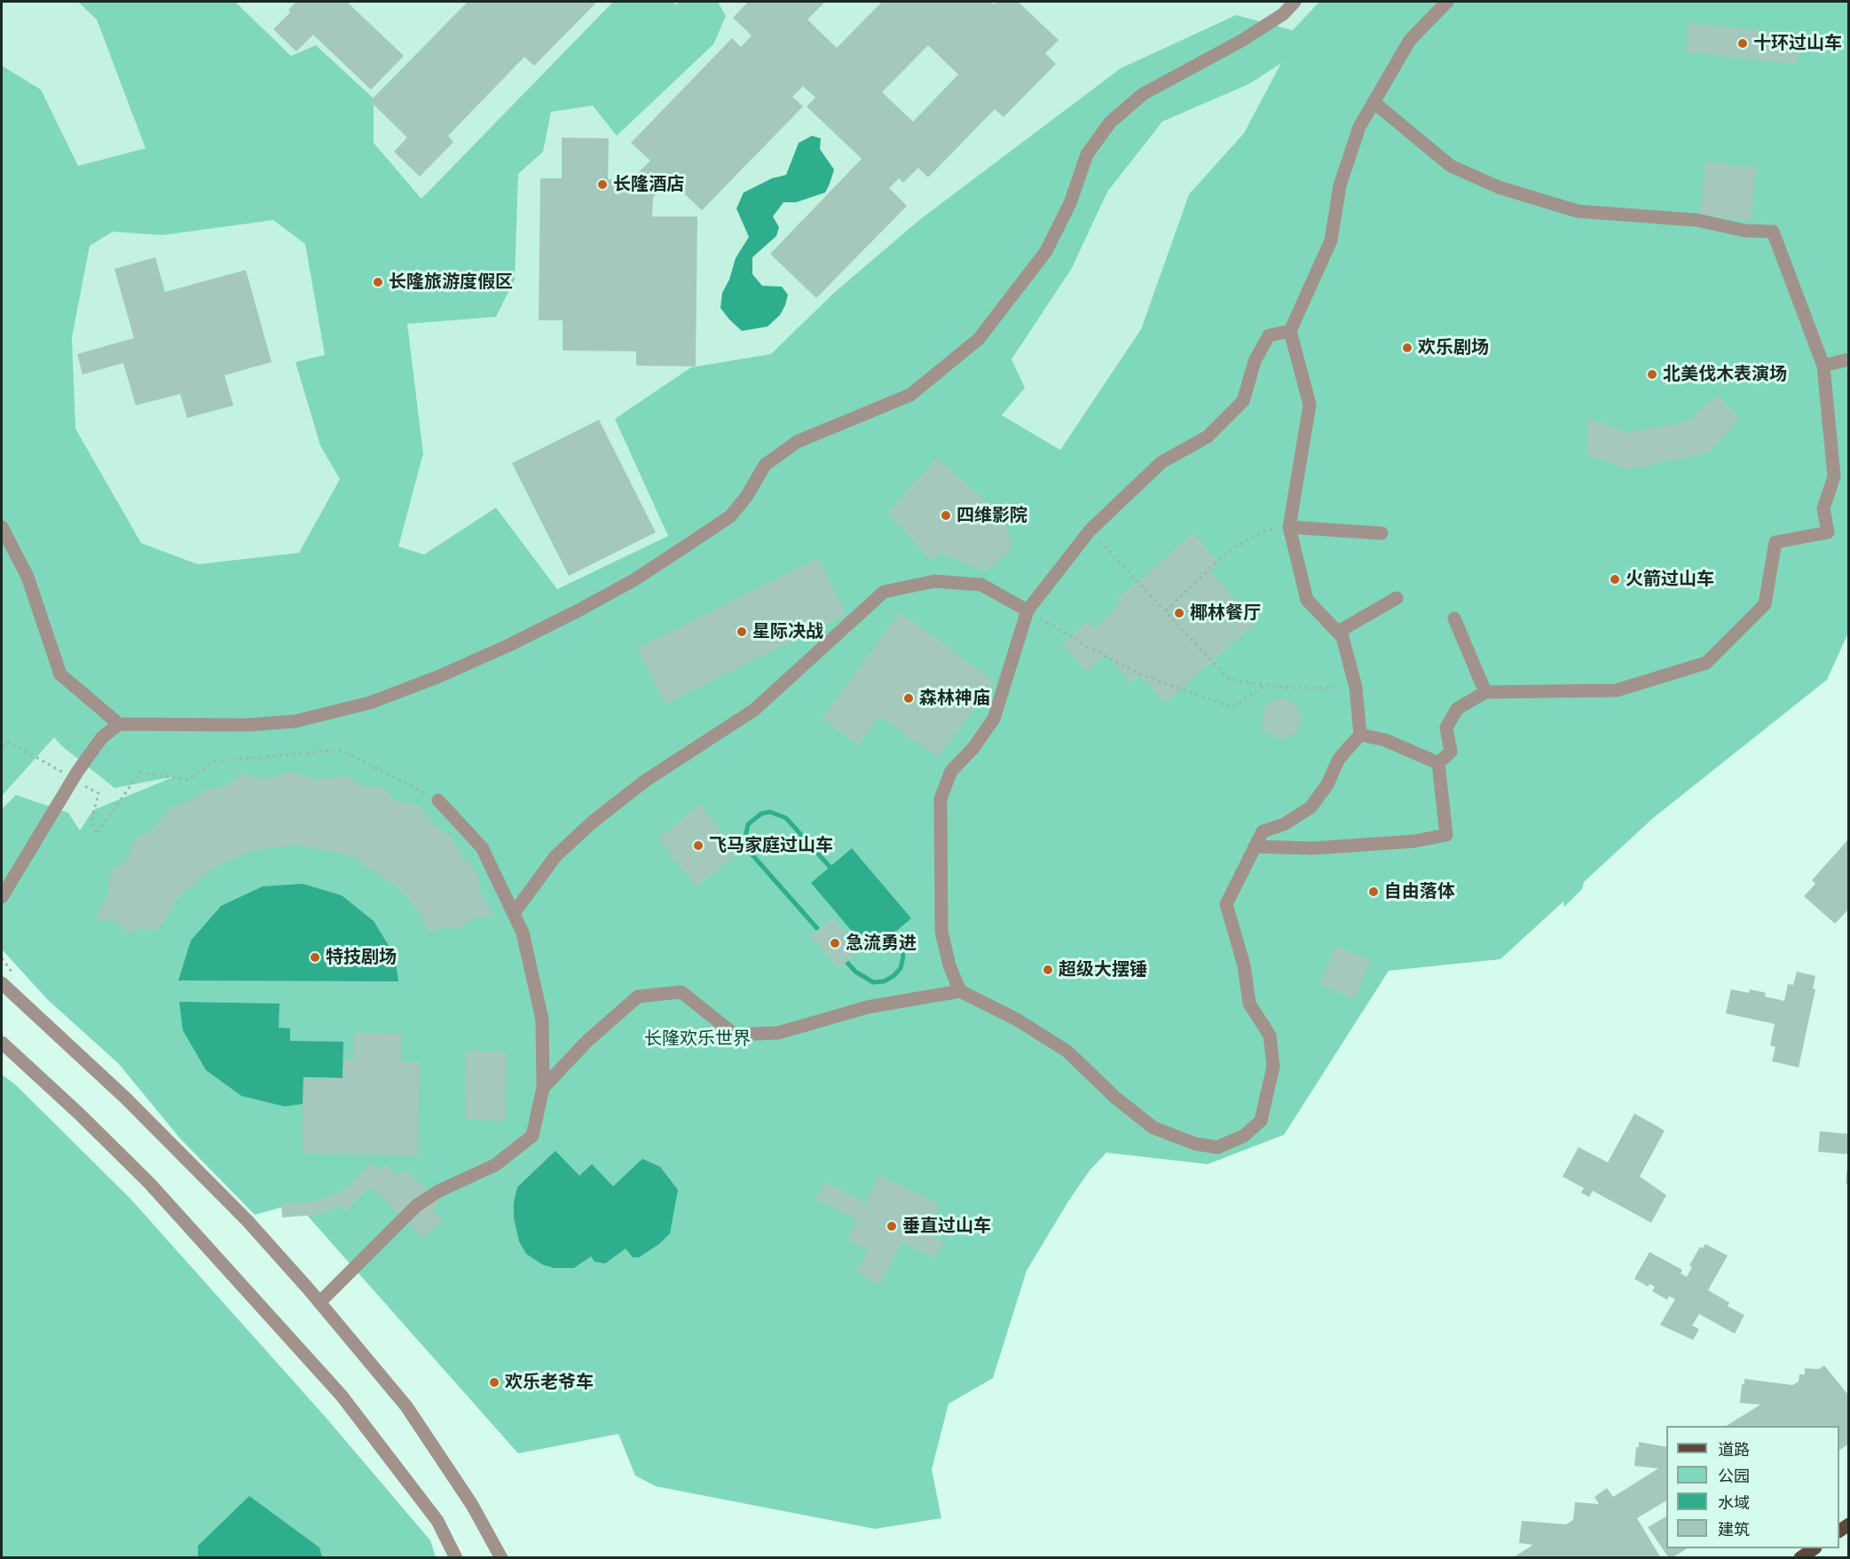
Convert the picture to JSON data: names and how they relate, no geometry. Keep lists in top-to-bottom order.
{
  "parks": ["长隆欢乐世界"],
  "places": [
    "十环过山车",
    "长隆酒店",
    "长隆旅游度假区",
    "欢乐剧场",
    "北美伐木表演场",
    "四维影院",
    "火箭过山车",
    "椰林餐厅",
    "星际决战",
    "森林神庙",
    "飞马家庭过山车",
    "自由落体",
    "急流勇进",
    "特技剧场",
    "超级大摆锤",
    "垂直过山车",
    "欢乐老爷车"
  ],
  "legend": [
    "道路",
    "公园",
    "水域",
    "建筑"
  ]
}
